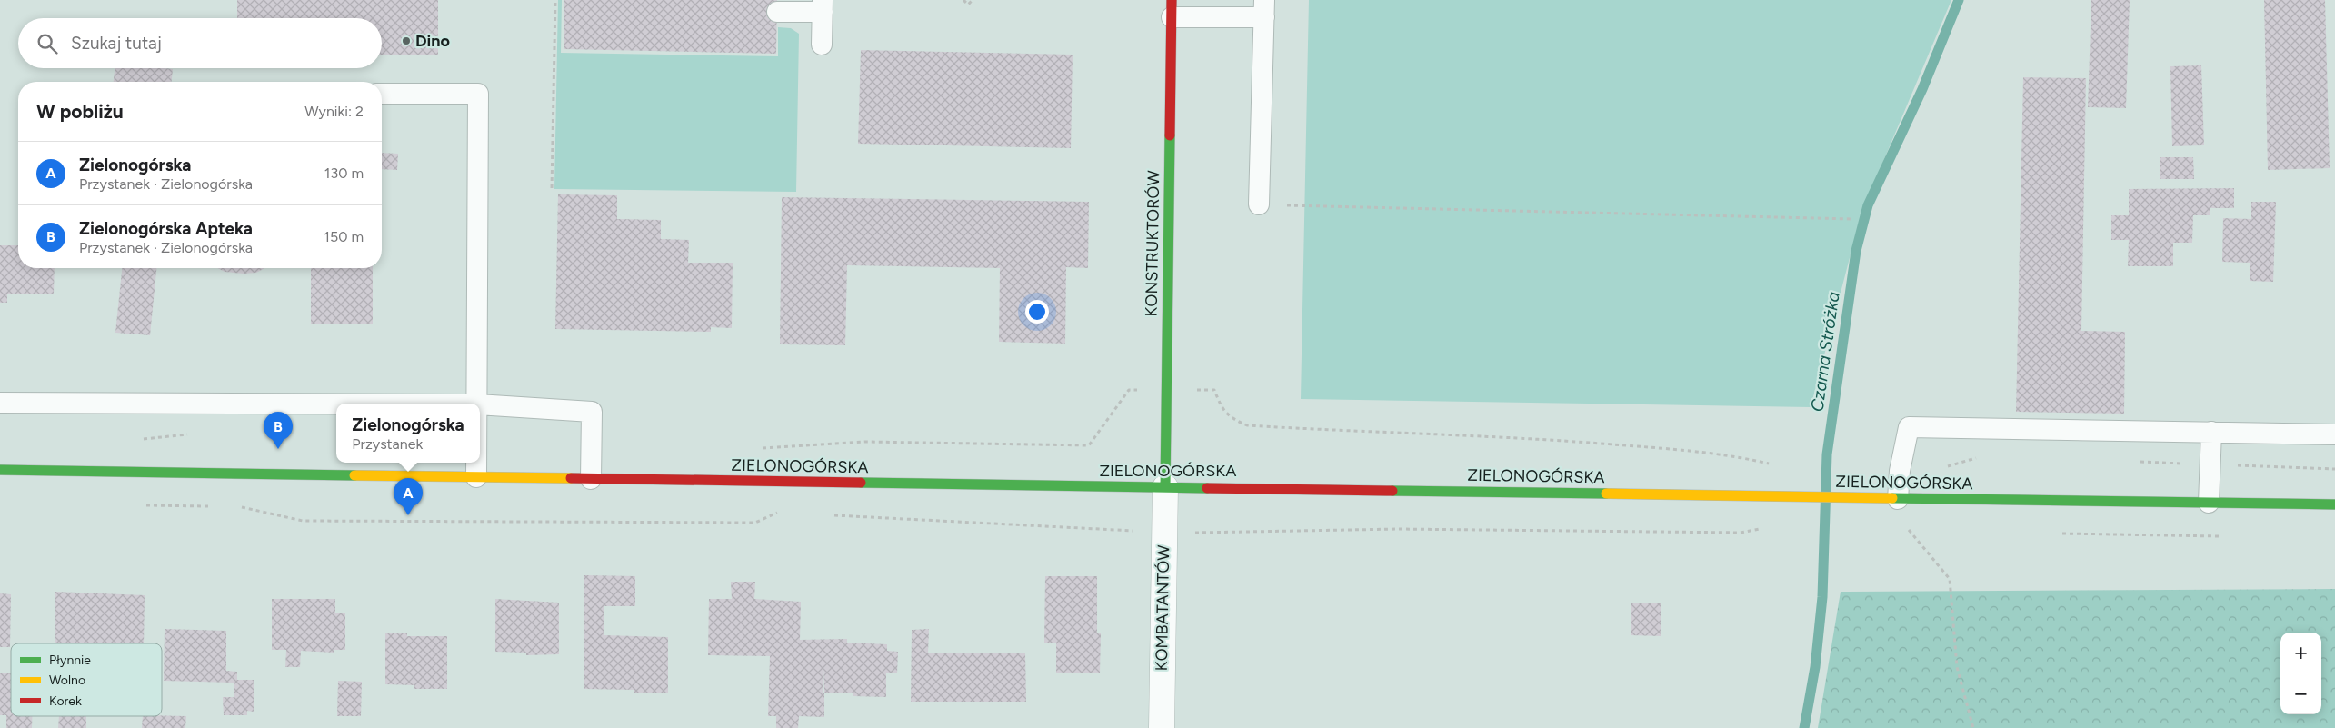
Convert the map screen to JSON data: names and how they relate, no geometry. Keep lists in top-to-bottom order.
{
  "streets": {
    "street": ["KONSTRUKTORÓW", "ZIELONOGÓRSKA", "KOMBATANTÓW"]
  },
  "crossings": [
    ["KONSTRUKTORÓW", "ZIELONOGÓRSKA"],
    ["KONSTRUKTORÓW", "KOMBATANTÓW"],
    ["ZIELONOGÓRSKA", "KOMBATANTÓW"]
  ],
  "water": ["Czarna Stróżka"],
  "places": ["Dino"],
  "legend": ["Płynnie", "Wolno", "Korek"],
  "page": {
    "search": "Szukaj tutaj",
    "heading": ["W pobliżu", "Wyniki: 2"],
    "list": [
      {
        "mark": "A",
        "name": "Zielonogórska",
        "note": "Przystanek · Zielonogórska",
        "value": "130 m"
      },
      {
        "mark": "B",
        "name": "Zielonogórska Apteka",
        "note": "Przystanek · Zielonogórska",
        "value": "150 m"
      }
    ],
    "popup": ["Zielonogórska", "Przystanek"],
    "pins": ["B", "A"],
    "map_buttons": ["+", "−"]
  }
}
